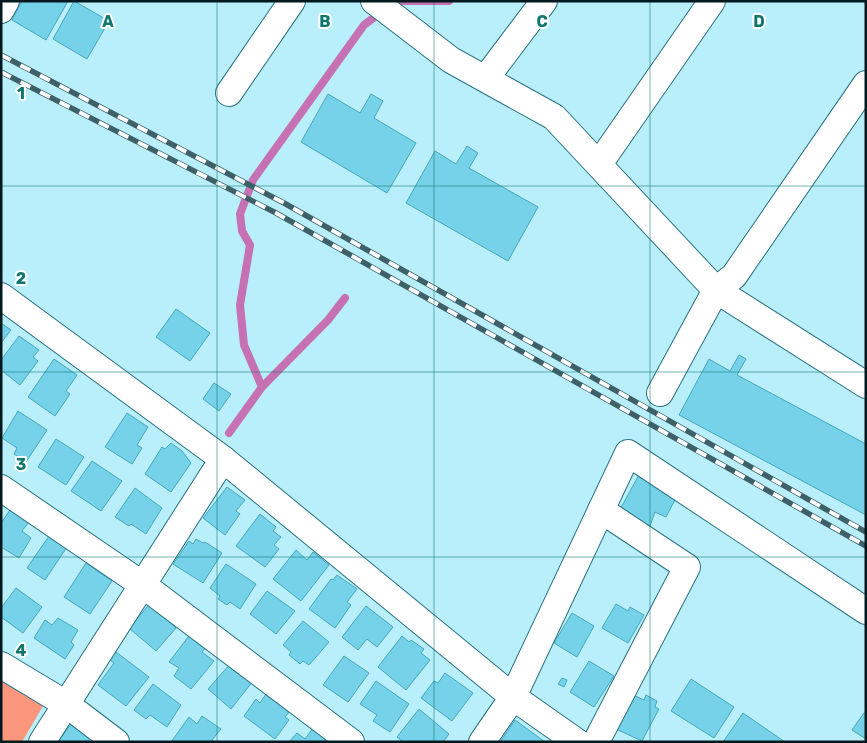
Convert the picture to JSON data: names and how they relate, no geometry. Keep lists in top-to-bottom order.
{
  "grid": {
    "columns": [
      "A",
      "B",
      "C",
      "D"
    ],
    "rows": [
      "1",
      "2",
      "3",
      "4"
    ]
  }
}
